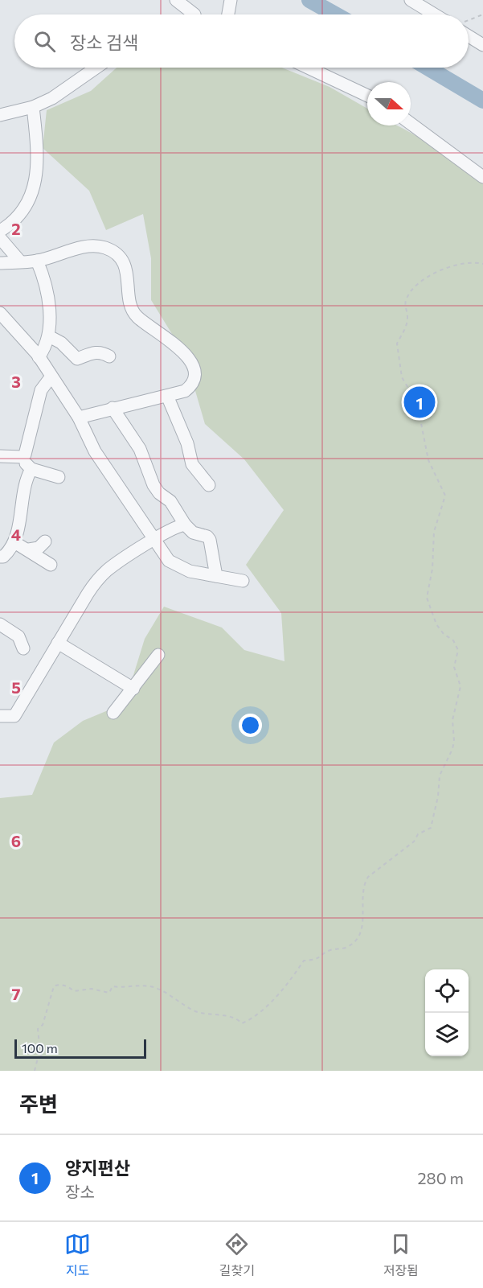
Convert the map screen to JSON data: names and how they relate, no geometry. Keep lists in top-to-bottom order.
{
  "scale_bar": "100 m",
  "north": "right",
  "page": {
    "search": "장소 검색",
    "pins": "1",
    "scale": "100 m",
    "heading": "주변",
    "list": [
      {
        "mark": "1",
        "name": "양지편산",
        "note": "장소",
        "value": "280 m"
      }
    ],
    "nav": ["지도", "길찾기", "저장됨"]
  },
  "grid": {
    "rows": [
      "2",
      "3",
      "4",
      "5",
      "6",
      "7"
    ]
  }
}
